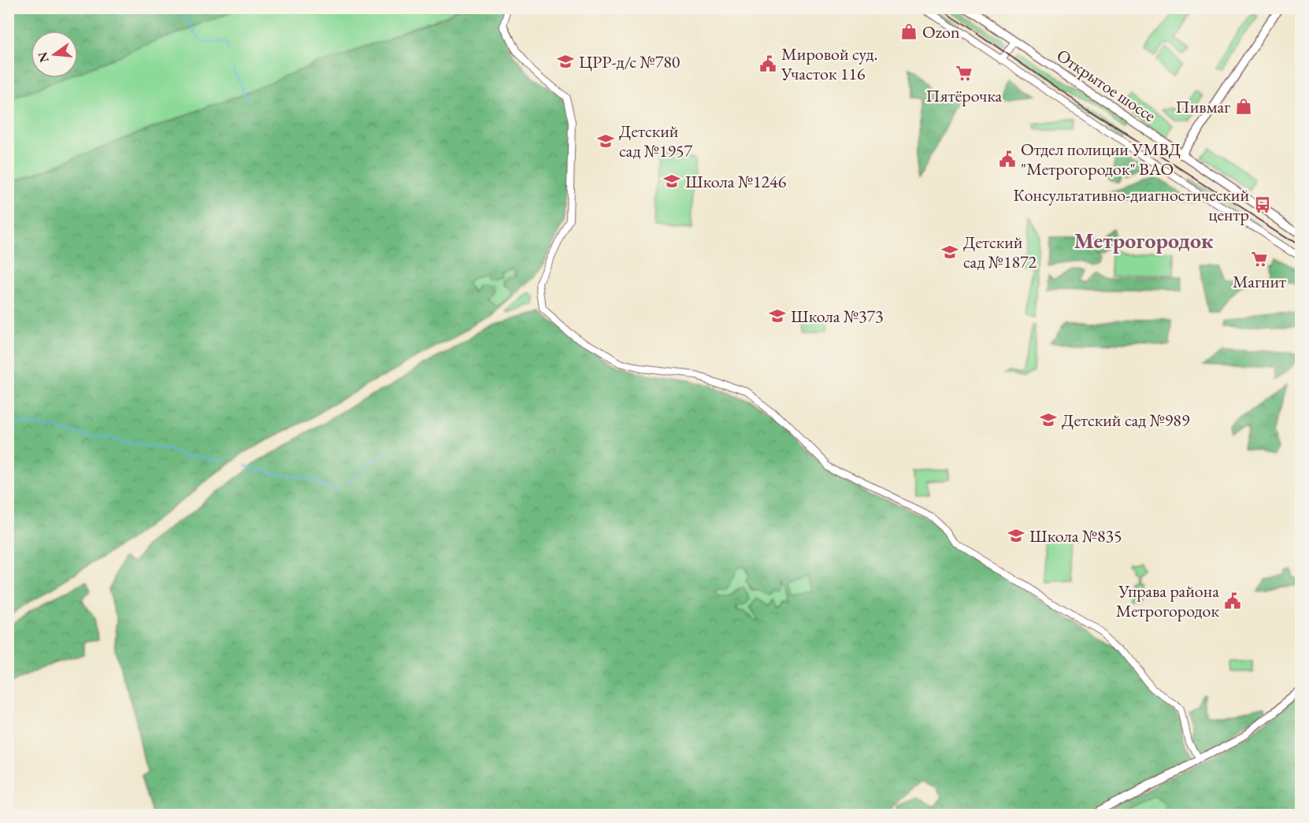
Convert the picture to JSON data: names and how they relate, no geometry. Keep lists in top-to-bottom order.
{
  "streets": {
    "street": ["Открытое шоссе"]
  },
  "districts": ["Метрогородок"],
  "places": {
    "shop": ["Ozon", "Пивмаг"],
    "school or university": [
      "ЦРР-д/с №780",
      "Детский сад №1957",
      "Школа №1246",
      "Детский сад №1872",
      "Школа №373",
      "Детский сад №989",
      "Школа №835"
    ],
    "public building": ["Мировой суд. Участок 116", "Отдел полиции УМВД \"Метрогородок\" ВАО", "Управа района Метрогородок"],
    "supermarket": ["Пятёрочка", "Магнит"],
    "bus stop": ["Консультативно-диагностический центр"]
  },
  "north": "left"
}
